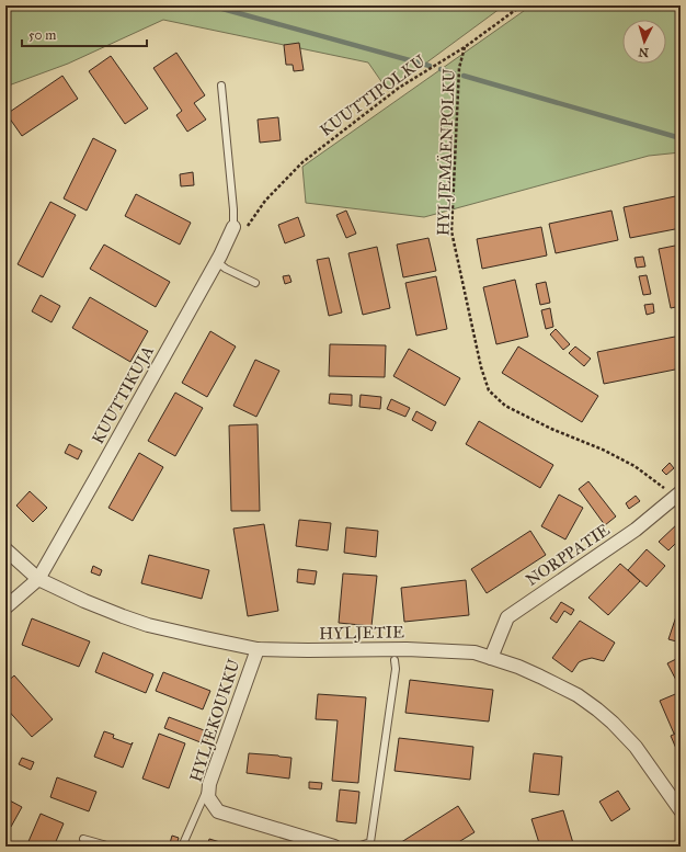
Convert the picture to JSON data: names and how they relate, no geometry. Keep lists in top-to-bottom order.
{
  "streets": {
    "street": [
      "KUUTTIKUJA",
      "NORPPATIE",
      "HYLJETIE",
      "HYLJEKOUKKU"
    ],
    "path": ["KUUTTIPOLKU", "HYLJEMÄENPOLKU"]
  },
  "crossings": [
    ["KUUTTIPOLKU", "HYLJEMÄENPOLKU"],
    ["HYLJEMÄENPOLKU", "NORPPATIE"],
    ["KUUTTIKUJA", "HYLJETIE"],
    ["NORPPATIE", "HYLJETIE"],
    ["HYLJETIE", "HYLJEKOUKKU"]
  ],
  "scale_bar": "50 m",
  "north": "bottom"
}
